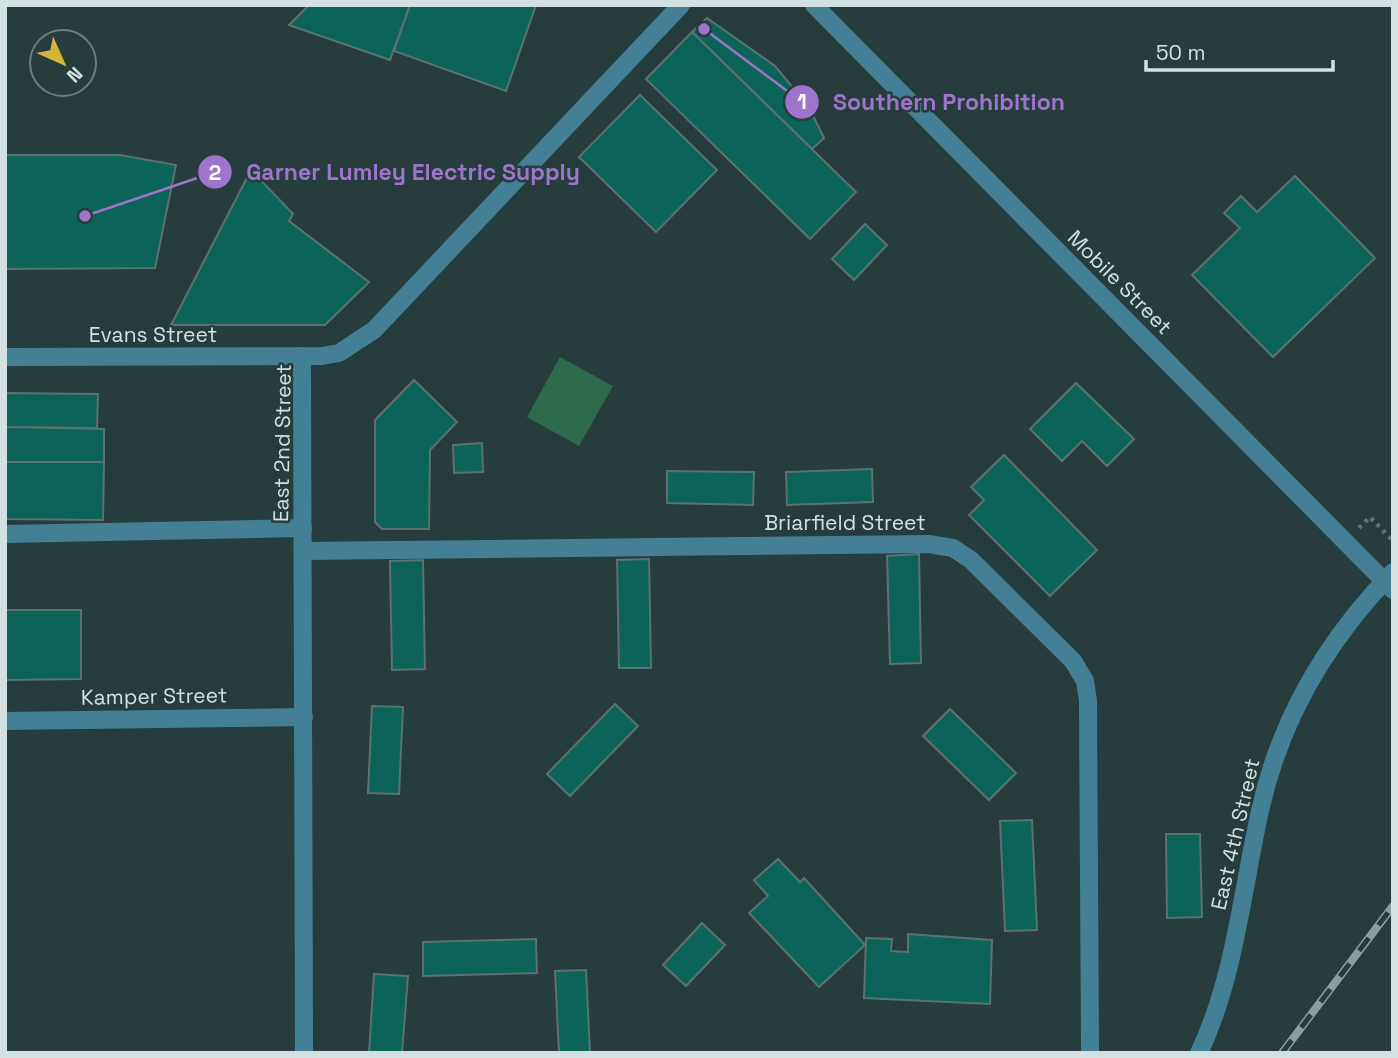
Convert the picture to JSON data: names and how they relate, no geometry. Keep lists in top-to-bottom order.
{
  "streets": {
    "street": [
      "Mobile Street",
      "Evans Street",
      "East 2nd Street",
      "Briarfield Street",
      "Kamper Street",
      "East 4th Street"
    ]
  },
  "crossings": [
    ["Mobile Street", "East 4th Street"],
    ["Evans Street", "East 2nd Street"],
    ["East 2nd Street", "Briarfield Street"],
    ["East 2nd Street", "Kamper Street"]
  ],
  "places": ["Southern Prohibition", "Garner Lumley Electric Supply"],
  "scale_bar": "50 m",
  "north": "bottom right"
}
